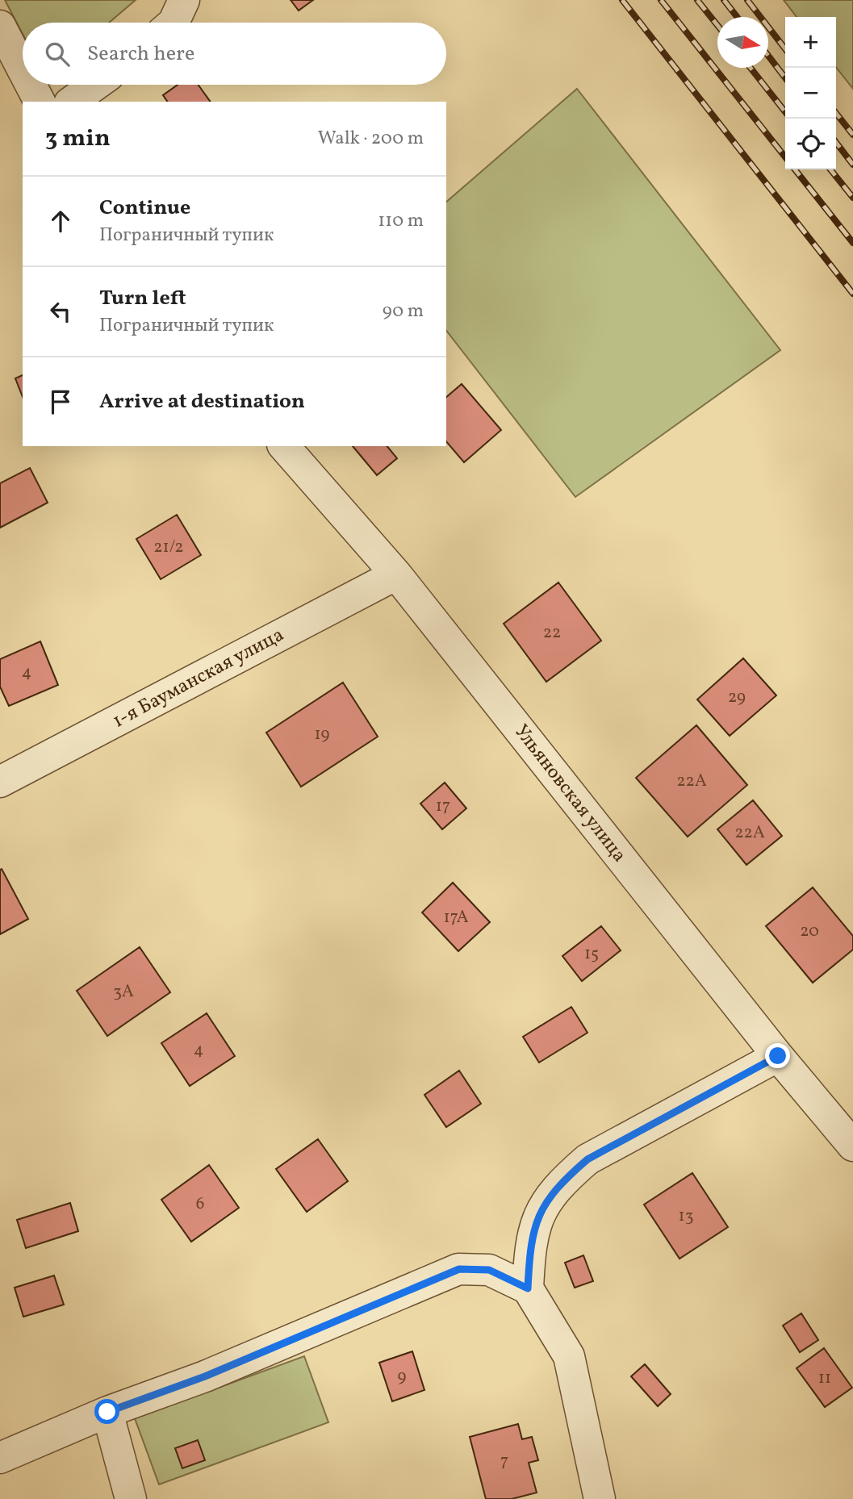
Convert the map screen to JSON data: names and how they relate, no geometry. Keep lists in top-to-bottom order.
{
  "streets": {
    "street": ["1-я Бауманская улица", "Ульяновская улица"]
  },
  "crossings": [
    ["1-я Бауманская улица", "Ульяновская улица"]
  ],
  "house_numbers": [
    "21/2",
    "22",
    "4",
    "29",
    "19",
    "22А",
    "17",
    "22А",
    "17А",
    "20",
    "15",
    "3А",
    "4",
    "6",
    "13",
    "9",
    "11",
    "7"
  ],
  "north": "right",
  "page": {
    "map_buttons": ["+", "−"],
    "search": "Search here",
    "heading": ["3 min", "Walk · 200 m"],
    "list": [
      ["Continue", "Пограничный тупик", "110 m"],
      ["Turn left", "Пограничный тупик", "90 m"],
      "Arrive at destination"
    ]
  }
}
